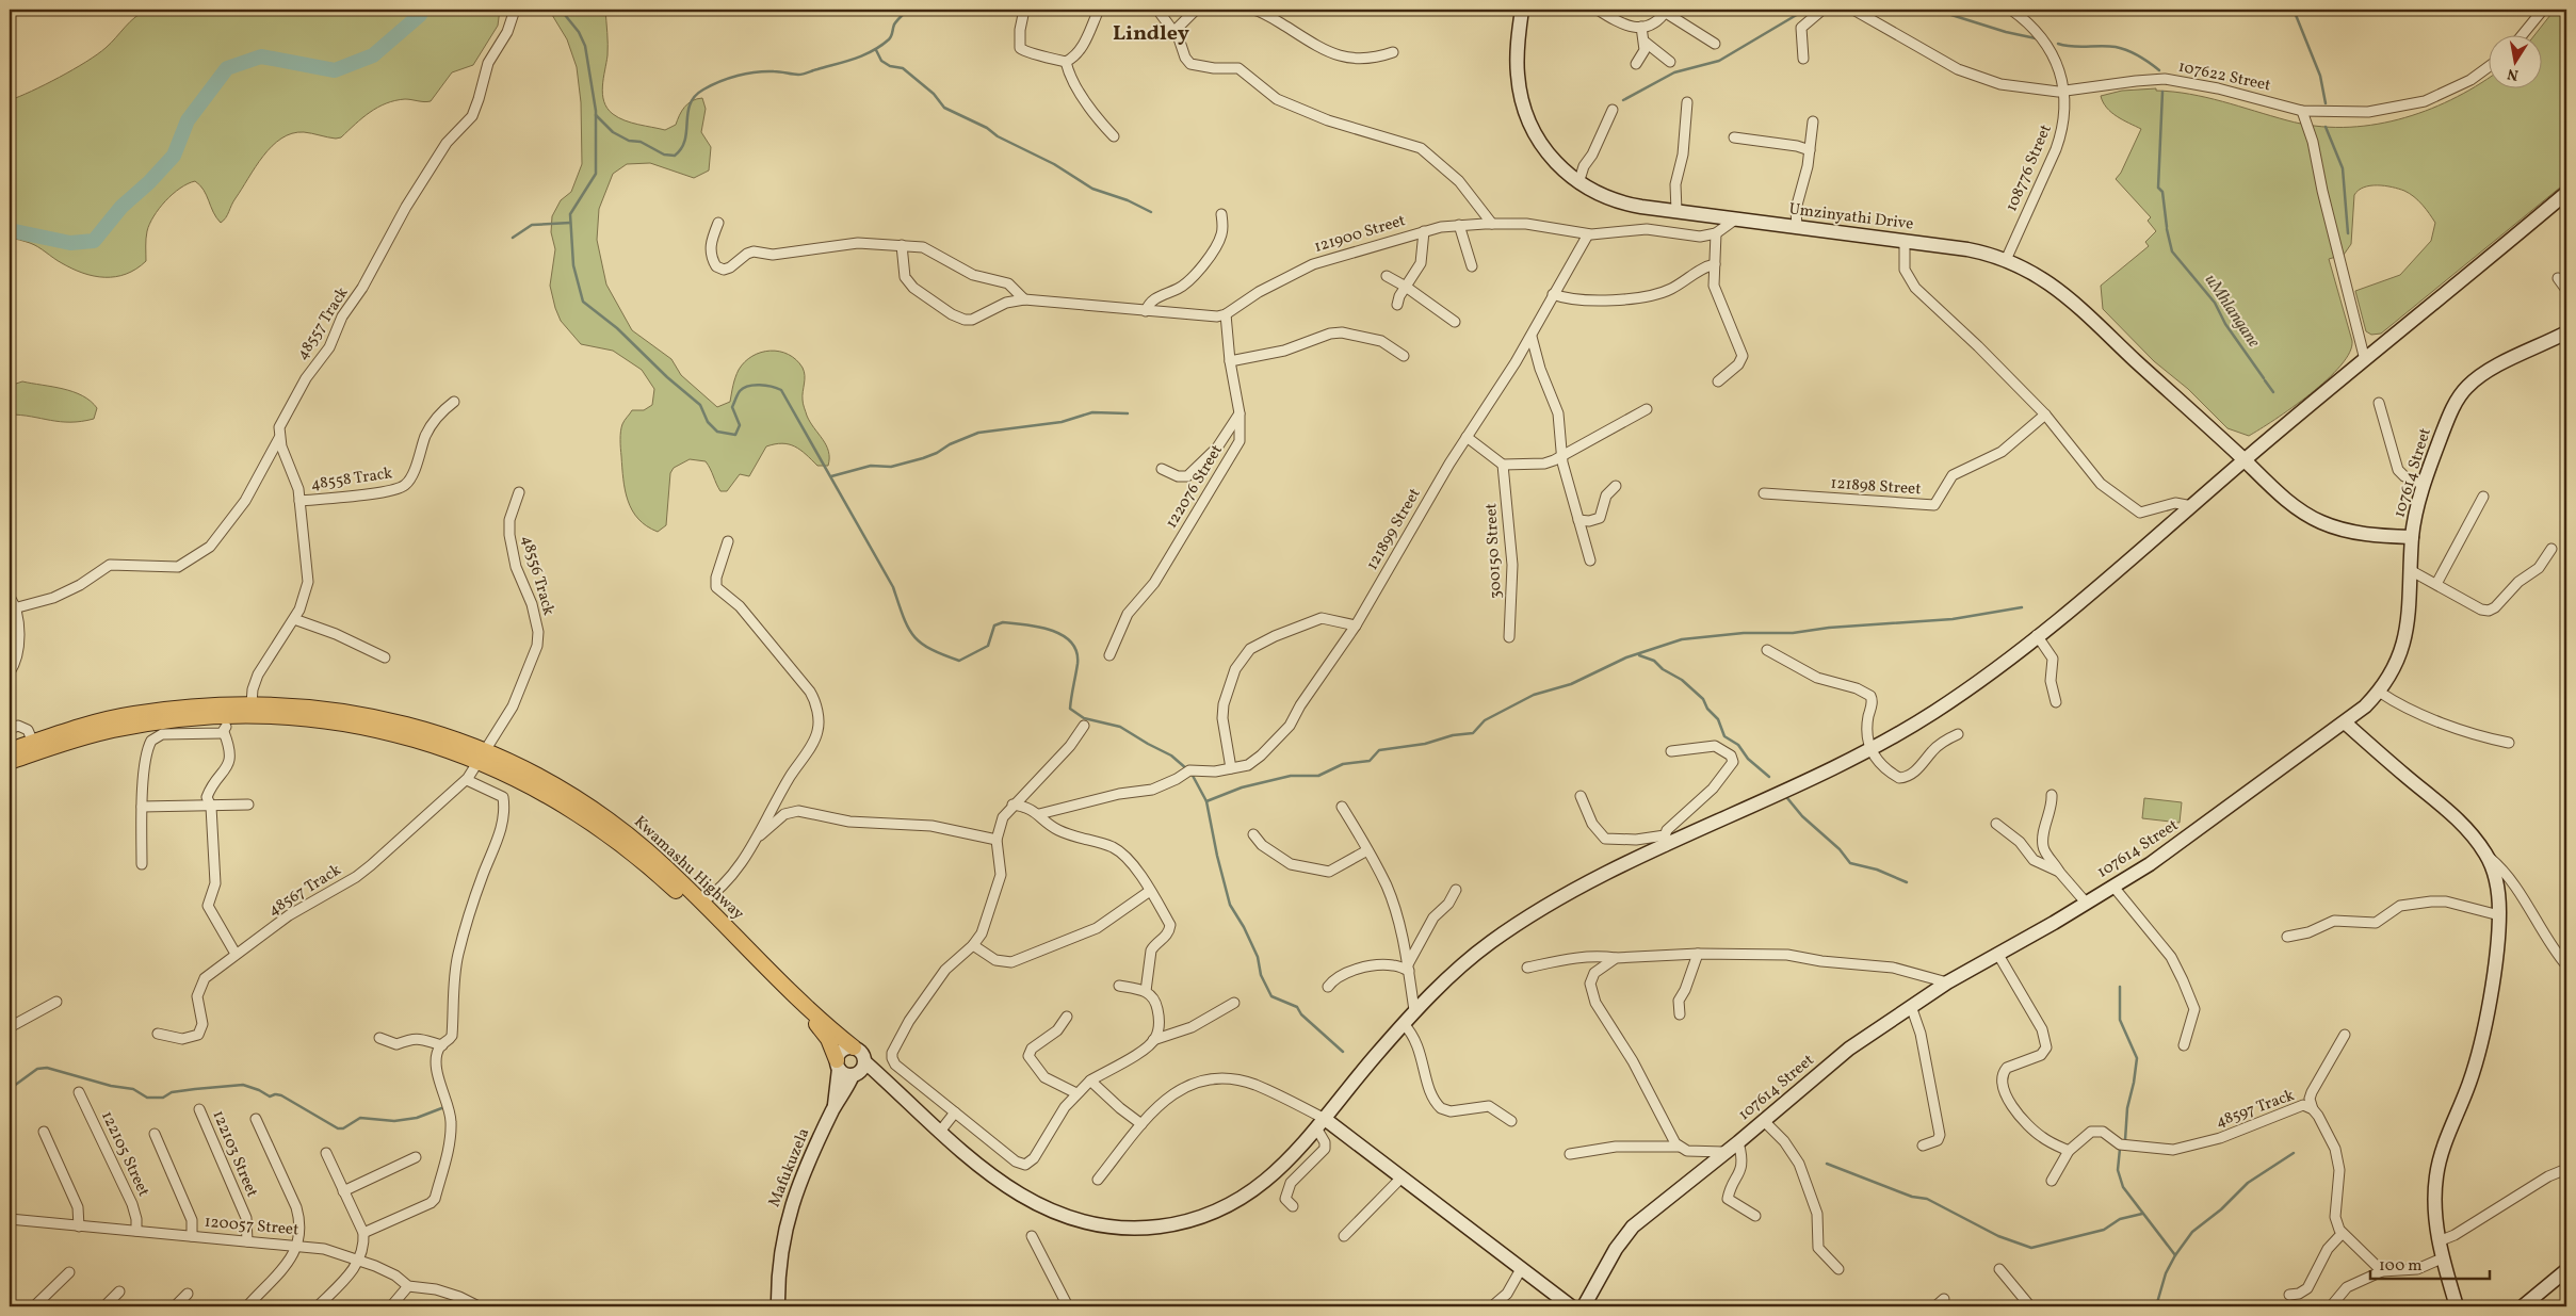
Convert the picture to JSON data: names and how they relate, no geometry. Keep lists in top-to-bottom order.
{
  "streets": {
    "main road": ["Kwamashu Highway"],
    "street": [
      "107622 Street",
      "108776 Street",
      "Umzinyathi Drive",
      "121900 Street",
      "48557 Track",
      "107614 Street",
      "48558 Track",
      "122076 Street",
      "121898 Street",
      "121899 Street",
      "300150 Street",
      "48556 Track",
      "48567 Track",
      "48597 Track",
      "122105 Street",
      "122103 Street",
      "Mafukuzela",
      "120057 Street"
    ]
  },
  "crossings": [
    ["107622 Street", "108776 Street"],
    ["108776 Street", "Umzinyathi Drive"],
    ["Umzinyathi Drive", "107614 Street"],
    ["121900 Street", "122076 Street"],
    ["121900 Street", "121899 Street"],
    ["48556 Track", "Kwamashu Highway"],
    ["48556 Track", "48567 Track"],
    ["Kwamashu Highway", "48567 Track"],
    ["122105 Street", "120057 Street"],
    ["122103 Street", "120057 Street"]
  ],
  "districts": ["Lindley"],
  "water": ["uMhlangane"],
  "scale_bar": "100 m",
  "north": "bottom"
}
